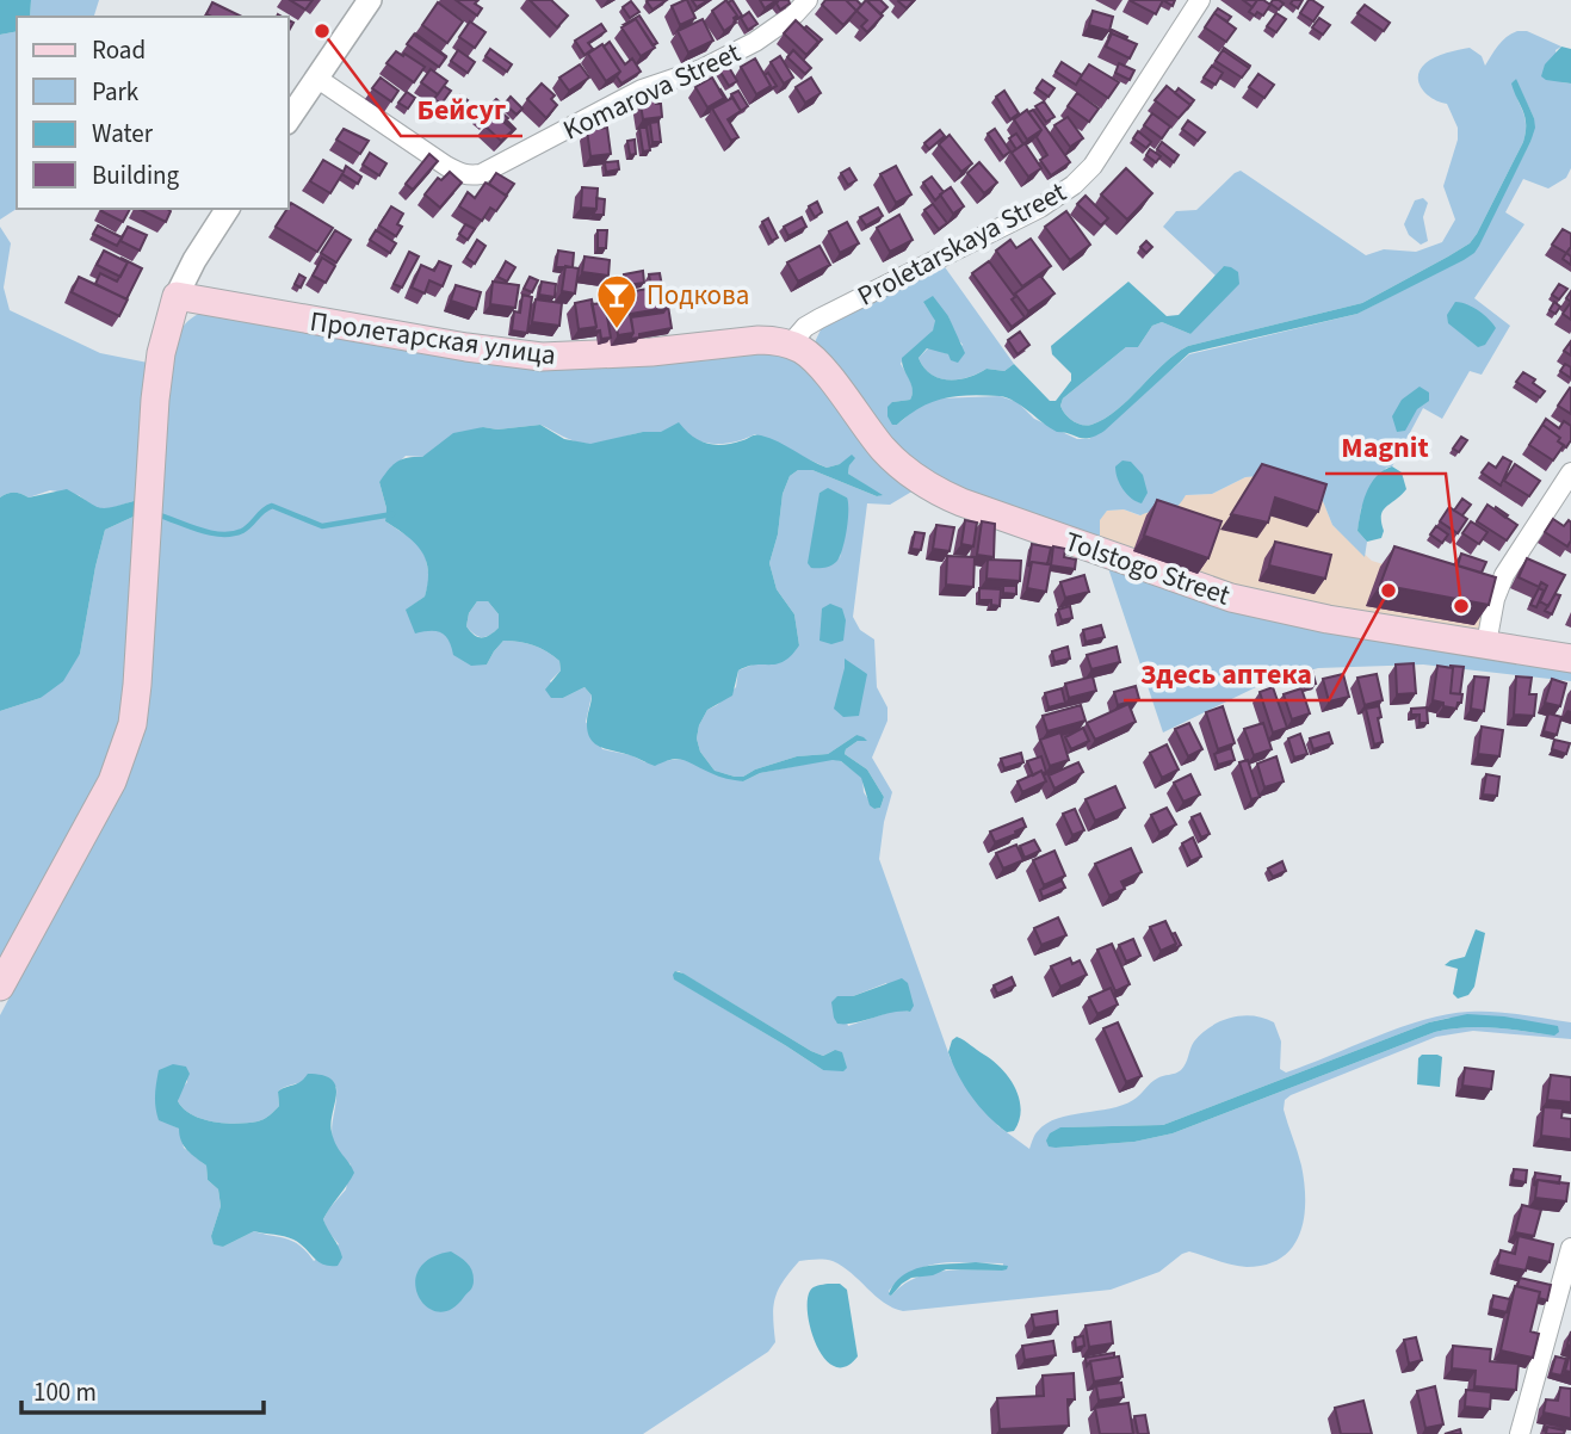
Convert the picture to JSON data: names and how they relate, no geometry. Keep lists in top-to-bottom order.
{
  "streets": {
    "main road": ["Пролетарская улица", "Tolstogo Street"],
    "street": ["Komarova Street", "Proletarskaya Street"]
  },
  "crossings": [
    ["Proletarskaya Street", "Пролетарская улица"],
    ["Proletarskaya Street", "Tolstogo Street"],
    ["Пролетарская улица", "Tolstogo Street"]
  ],
  "places": {
    "other": ["Бейсуг", "Здесь аптека", "Magnit"],
    "bar": ["Подкова"]
  },
  "legend": [
    "Road",
    "Park",
    "Water",
    "Building"
  ],
  "scale_bar": "100 m"
}
